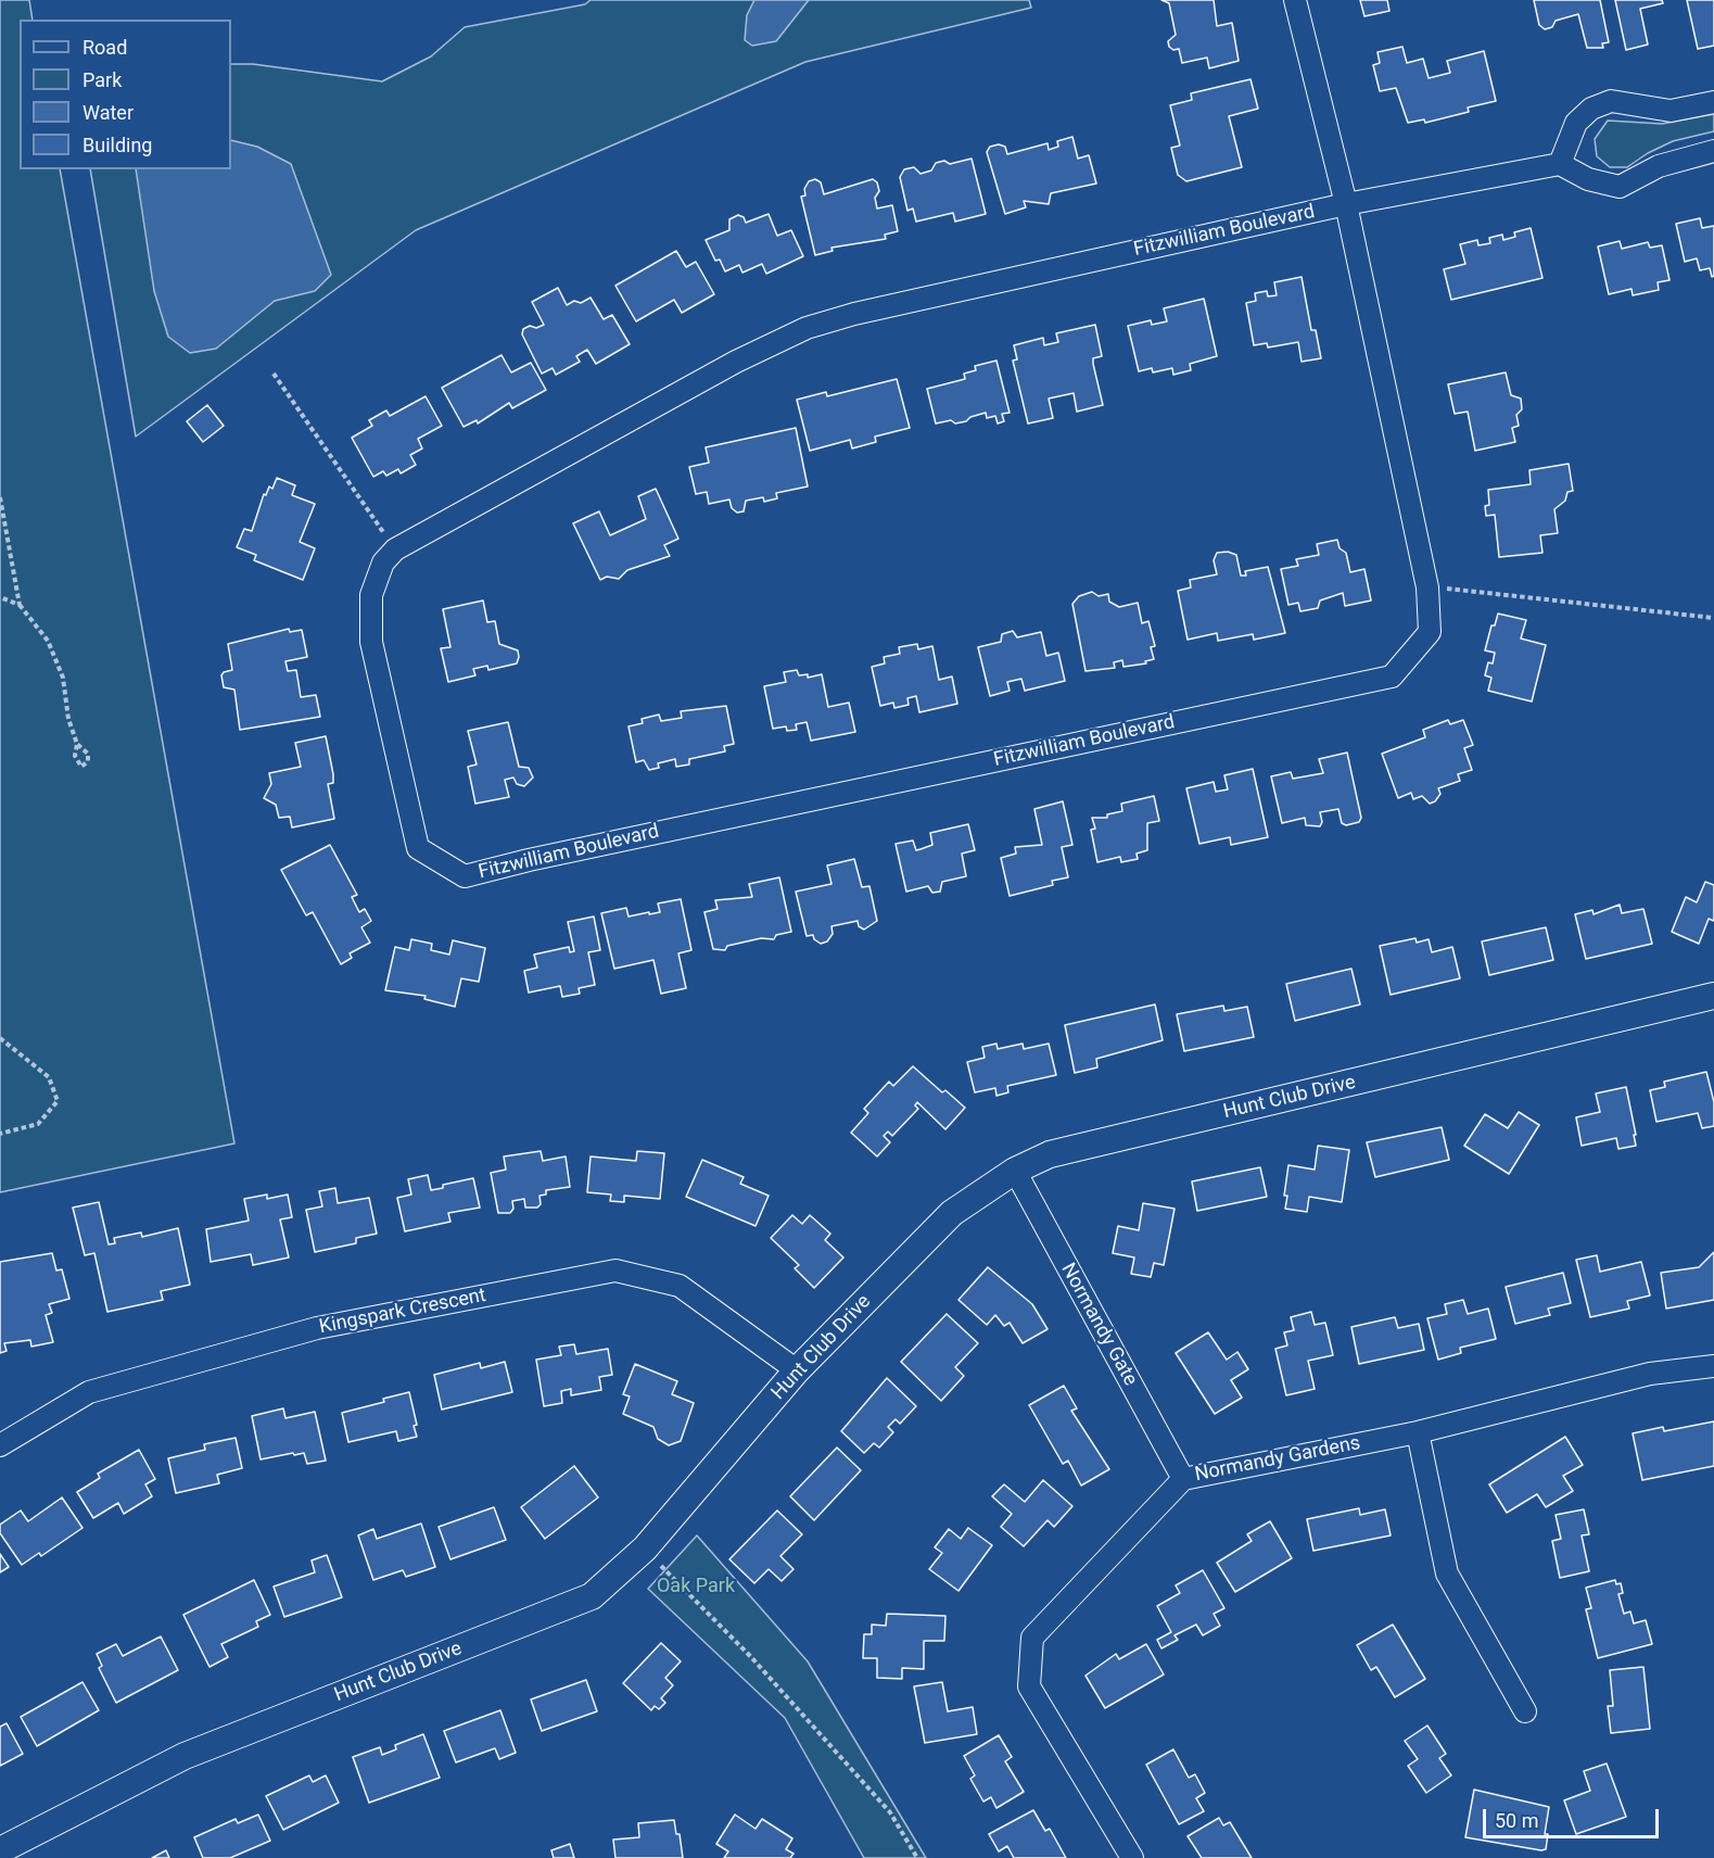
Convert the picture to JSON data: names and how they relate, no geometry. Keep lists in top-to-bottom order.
{
  "streets": {
    "street": [
      "Fitzwilliam Boulevard",
      "Hunt Club Drive",
      "Kingspark Crescent",
      "Normandy Gate",
      "Normandy Gardens"
    ]
  },
  "crossings": [
    ["Hunt Club Drive", "Kingspark Crescent"],
    ["Hunt Club Drive", "Normandy Gate"],
    ["Normandy Gate", "Normandy Gardens"]
  ],
  "parks": ["Oak Park"],
  "legend": [
    "Road",
    "Park",
    "Water",
    "Building"
  ],
  "scale_bar": "50 m"
}
